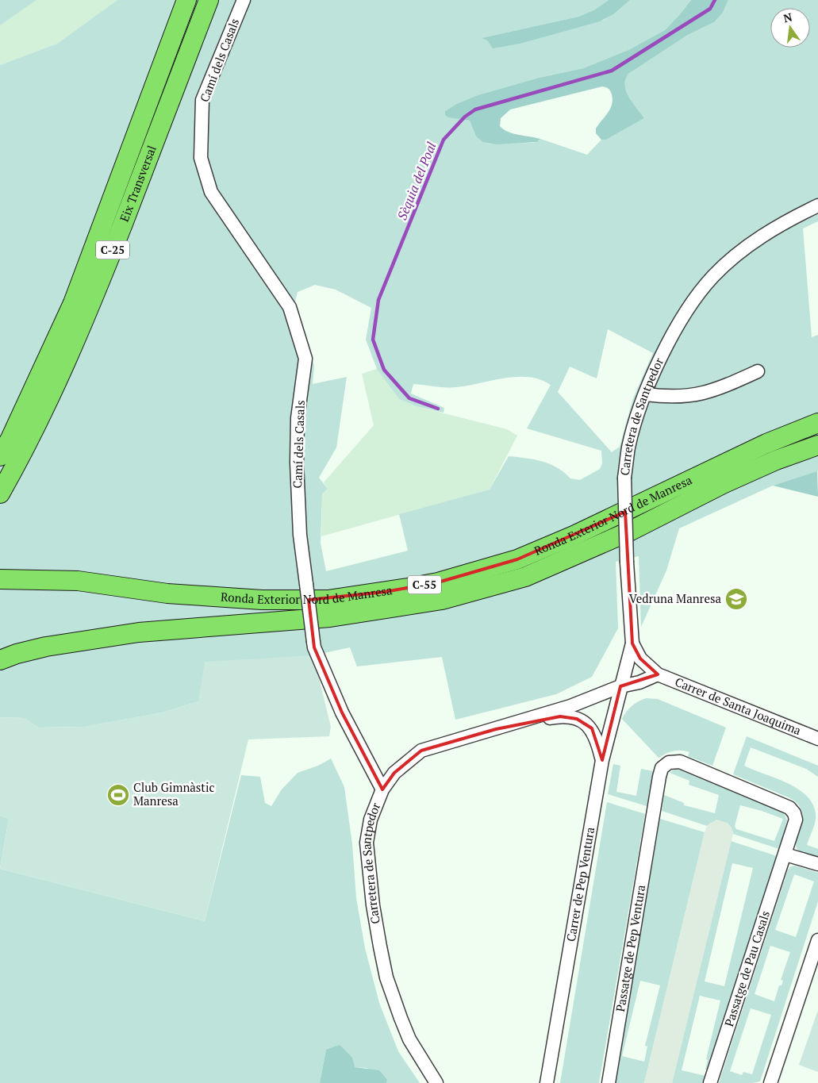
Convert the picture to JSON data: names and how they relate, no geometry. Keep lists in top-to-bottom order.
{
  "streets": {
    "highway": [
      "Eix Transversal",
      "C-25",
      "Ronda Exterior Nord de Manresa",
      "C-55"
    ],
    "street": [
      "Camí dels Casals",
      "Carretera de Santpedor",
      "Carrer de Santa Joaquima",
      "Carrer de Pep Ventura",
      "Passatge de Pep Ventura",
      "Passatge de Pau Casals"
    ]
  },
  "crossings": [
    ["Camí dels Casals", "Carretera de Santpedor"],
    ["Carretera de Santpedor", "Carrer de Santa Joaquima"],
    ["Carretera de Santpedor", "Carrer de Pep Ventura"],
    ["Passatge de Pep Ventura", "Passatge de Pau Casals"]
  ],
  "water": ["Sèquia del Poal"],
  "places": {
    "school or university": ["Vedruna Manresa"],
    "sports": ["Club Gimnàstic Manresa"]
  },
  "north": "top"
}
